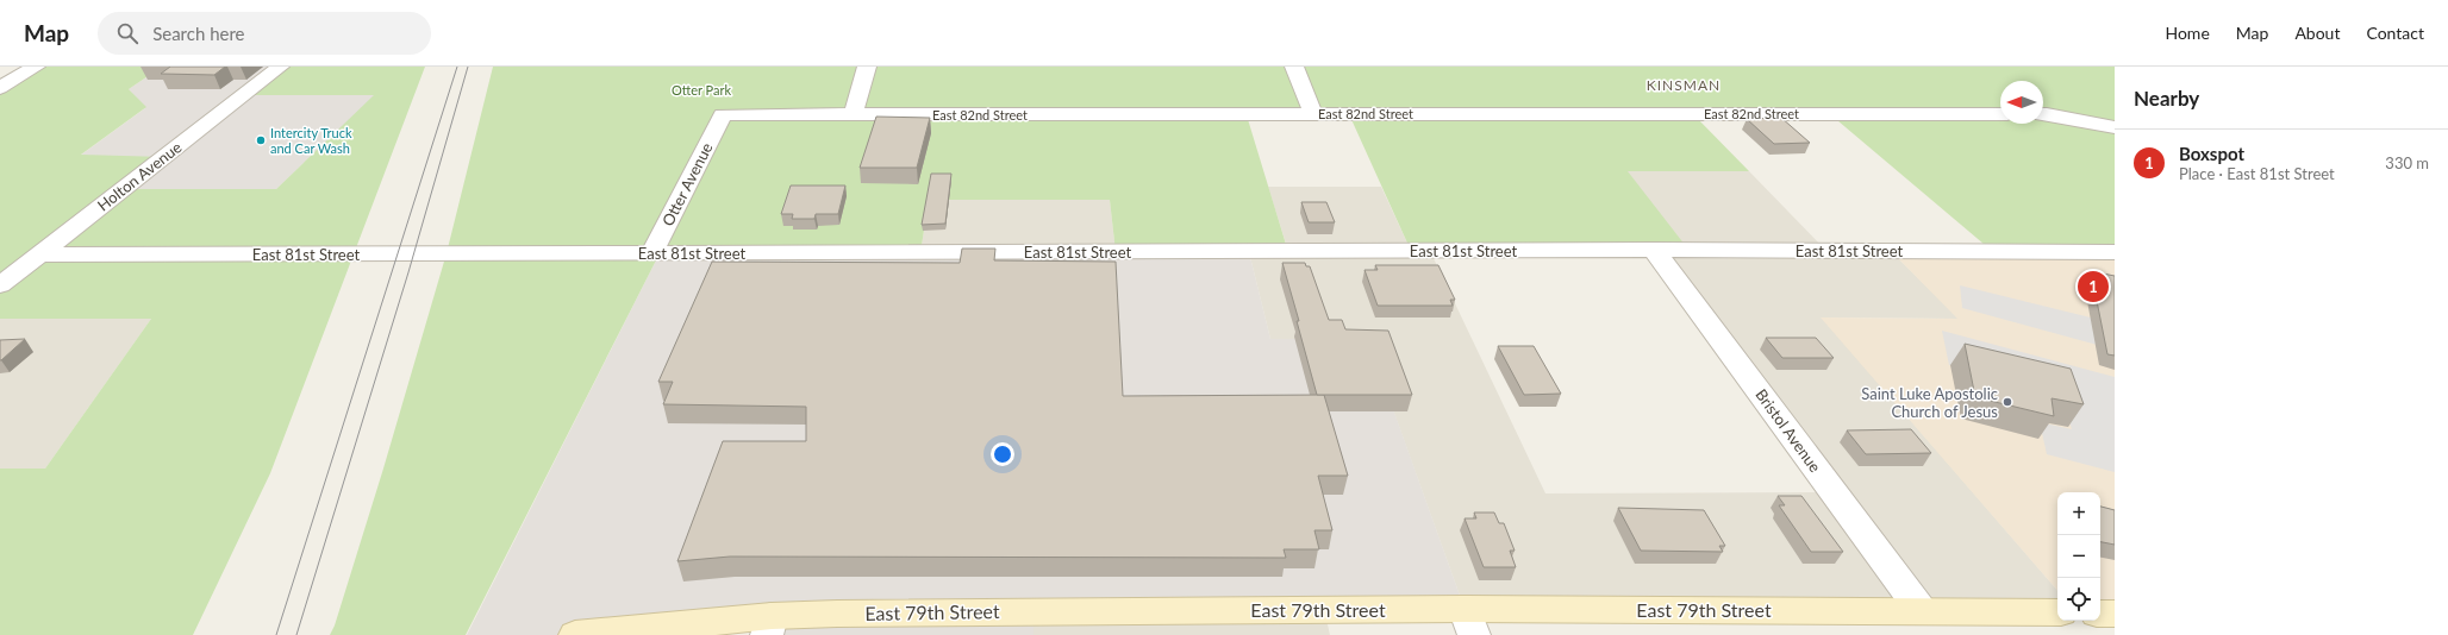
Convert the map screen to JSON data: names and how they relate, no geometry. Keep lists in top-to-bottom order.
{
  "streets": {
    "main road": ["East 79th Street"],
    "street": [
      "East 82nd Street",
      "Holton Avenue",
      "Otter Avenue",
      "East 81st Street",
      "Bristol Avenue"
    ]
  },
  "crossings": [
    ["East 82nd Street", "Otter Avenue"],
    ["Holton Avenue", "East 81st Street"],
    ["Otter Avenue", "East 81st Street"],
    ["East 81st Street", "Bristol Avenue"],
    ["Bristol Avenue", "East 79th Street"]
  ],
  "districts": ["KINSMAN"],
  "parks": ["Otter Park"],
  "places": ["Intercity Truck and Car Wash", "Saint Luke Apostolic Church of Jesus"],
  "north": "left",
  "page": {
    "header": "Map",
    "search": "Search here",
    "nav": [
      "Home",
      "Map",
      "About",
      "Contact"
    ],
    "heading": "Nearby",
    "list": [
      {
        "mark": "1",
        "name": "Boxspot",
        "note": "Place · East 81st Street",
        "value": "330 m"
      }
    ],
    "pins": "1",
    "map_buttons": ["+", "−"]
  }
}
